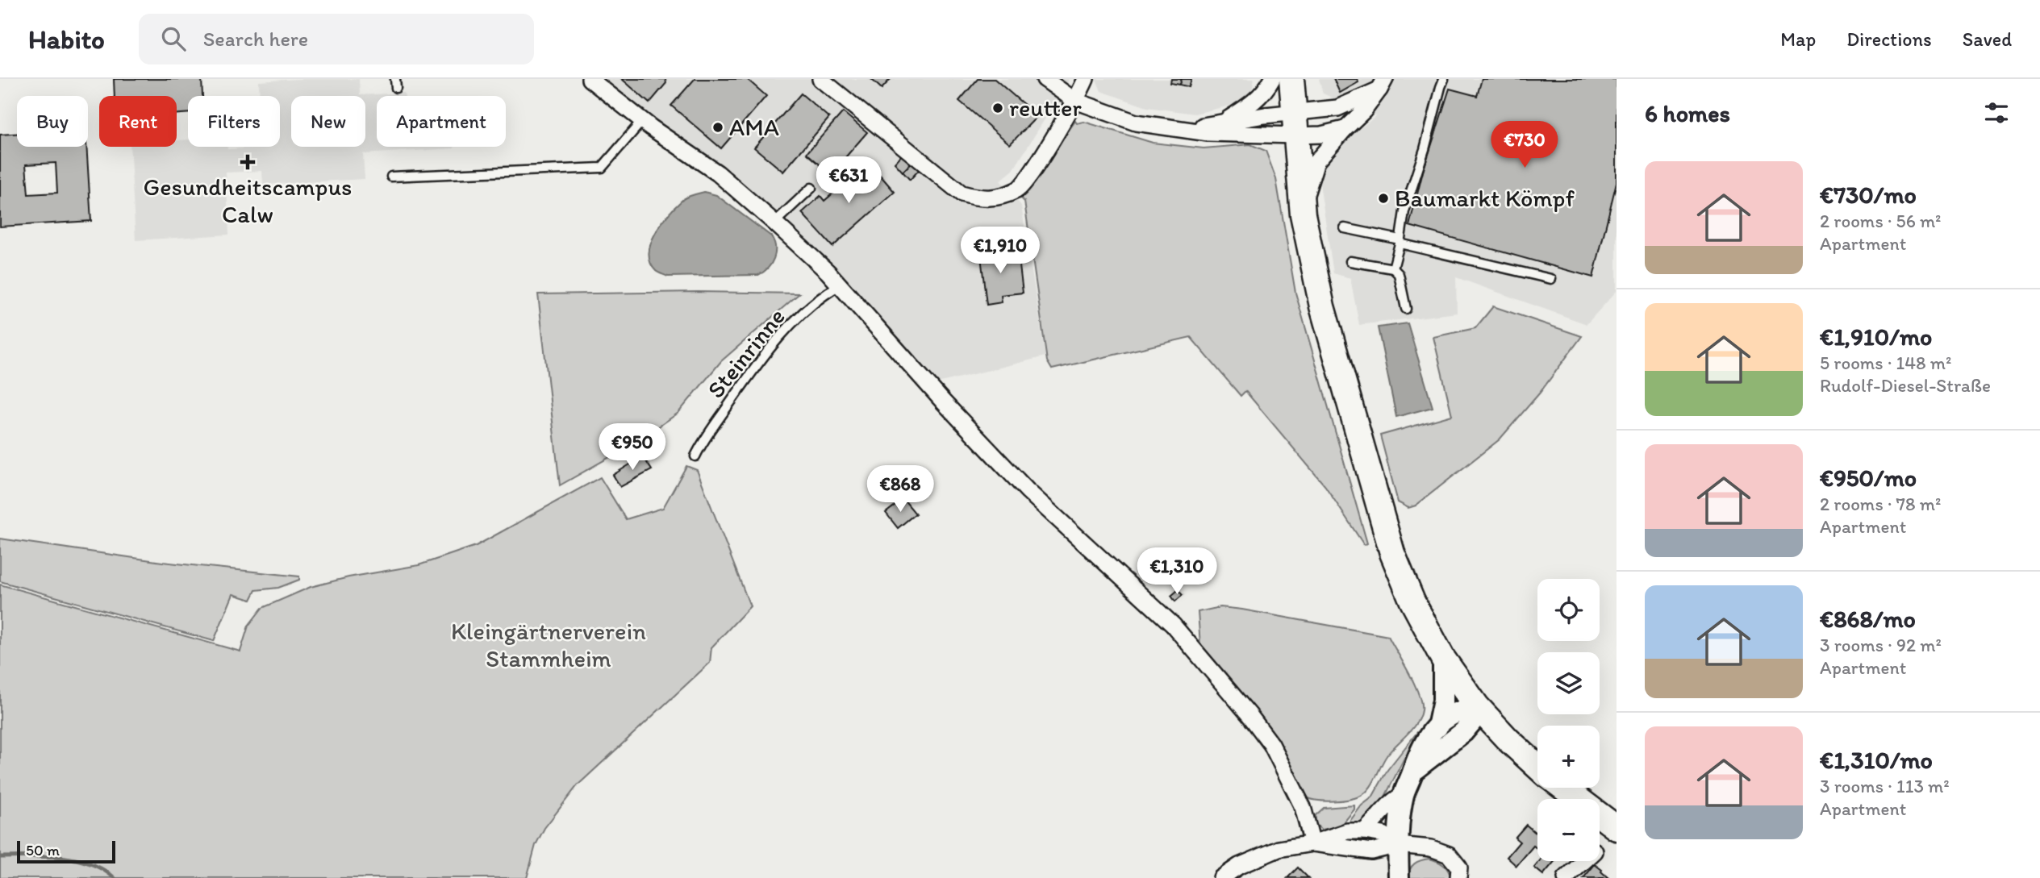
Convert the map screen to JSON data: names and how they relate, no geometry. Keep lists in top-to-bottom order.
{
  "streets": {
    "lane": ["Steinrinne"]
  },
  "parks": ["Kleingärtnerverein Stammheim"],
  "places": {
    "other": ["reutter", "AMA", "Baumarkt Kömpf"],
    "health": ["Gesundheitscampus Calw"]
  },
  "scale_bar": "50 m",
  "page": {
    "header": "Habito",
    "search": "Search here",
    "nav": ["Map", "Directions", "Saved"],
    "heading": "6 homes",
    "chip": [
      "Buy",
      "Rent",
      "Filters",
      "New",
      "Apartment"
    ],
    "price": [
      "€730",
      "€631",
      "€1,910",
      "€950",
      "€868",
      "€1,310"
    ],
    "list": [
      {
        "name": "€730/mo",
        "note": "2 rooms · 56 m² · Apartment"
      },
      {
        "name": "€1,910/mo",
        "note": "5 rooms · 148 m² · Rudolf-Diesel-Straße"
      },
      {
        "name": "€950/mo",
        "note": "2 rooms · 78 m² · Apartment"
      },
      {
        "name": "€868/mo",
        "note": "3 rooms · 92 m² · Apartment"
      },
      {
        "name": "€1,310/mo",
        "note": "3 rooms · 113 m² · Apartment"
      }
    ],
    "map_buttons": ["+", "−"],
    "scale": "50 m"
  }
}
